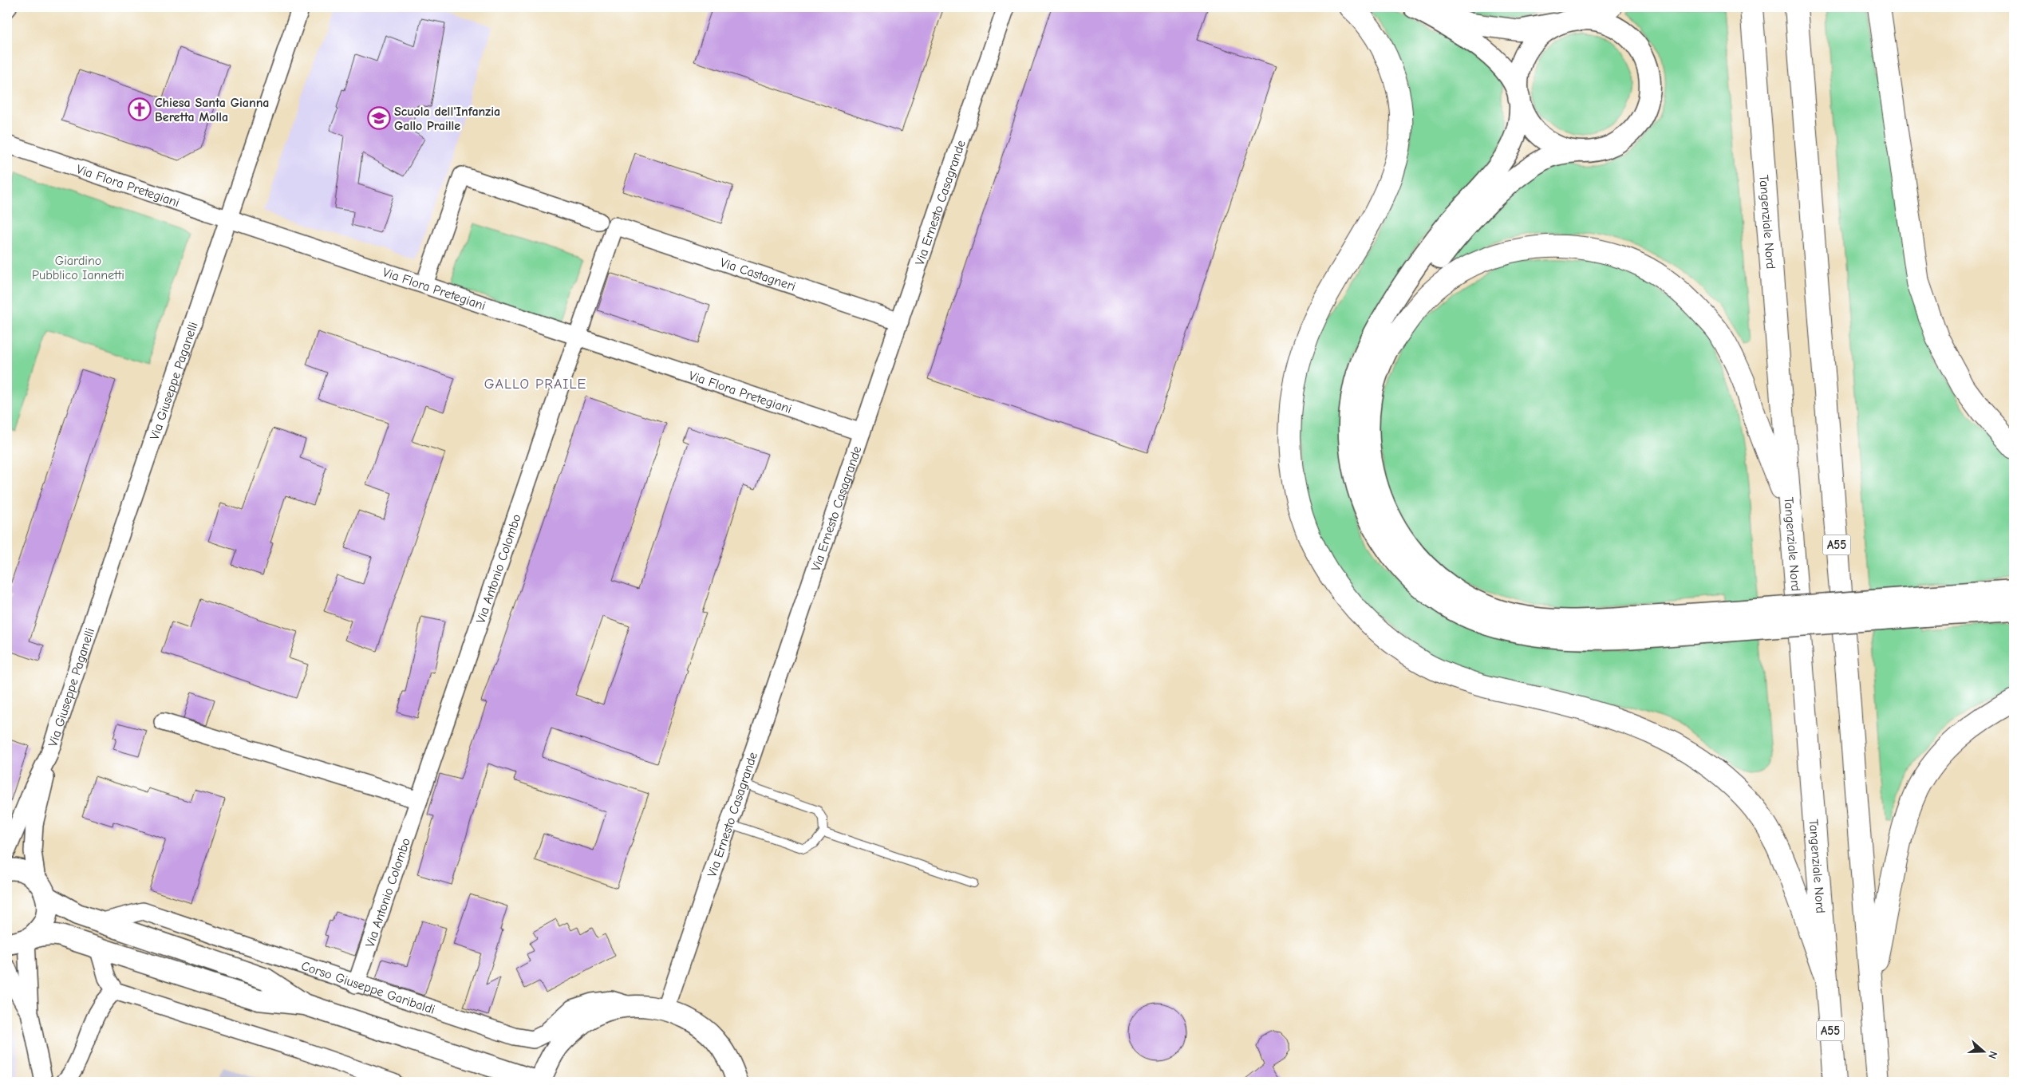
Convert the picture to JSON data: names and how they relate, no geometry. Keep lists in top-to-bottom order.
{
  "streets": {
    "highway": ["Tangenziale Nord", "A55"],
    "street": [
      "Via Flora Pretegiani",
      "Via Ernesto Casagrande",
      "Via Castagneri",
      "Via Giuseppe Paganelli",
      "Via Antonio Colombo",
      "Corso Giuseppe Garibaldi"
    ]
  },
  "crossings": [
    ["Via Flora Pretegiani", "Via Ernesto Casagrande"],
    ["Via Flora Pretegiani", "Via Giuseppe Paganelli"],
    ["Via Flora Pretegiani", "Via Antonio Colombo"],
    ["Via Ernesto Casagrande", "Via Castagneri"],
    ["Via Ernesto Casagrande", "Corso Giuseppe Garibaldi"],
    ["Via Castagneri", "Via Antonio Colombo"],
    ["Via Giuseppe Paganelli", "Corso Giuseppe Garibaldi"],
    ["Via Antonio Colombo", "Corso Giuseppe Garibaldi"]
  ],
  "districts": ["GALLO PRAILE"],
  "parks": ["Giardino Pubblico Iannetti"],
  "places": {
    "church": ["Chiesa Santa Gianna Beretta Molla"],
    "school or university": ["Scuola dell'Infanzia Gallo Praille"]
  },
  "north": "right"
}
